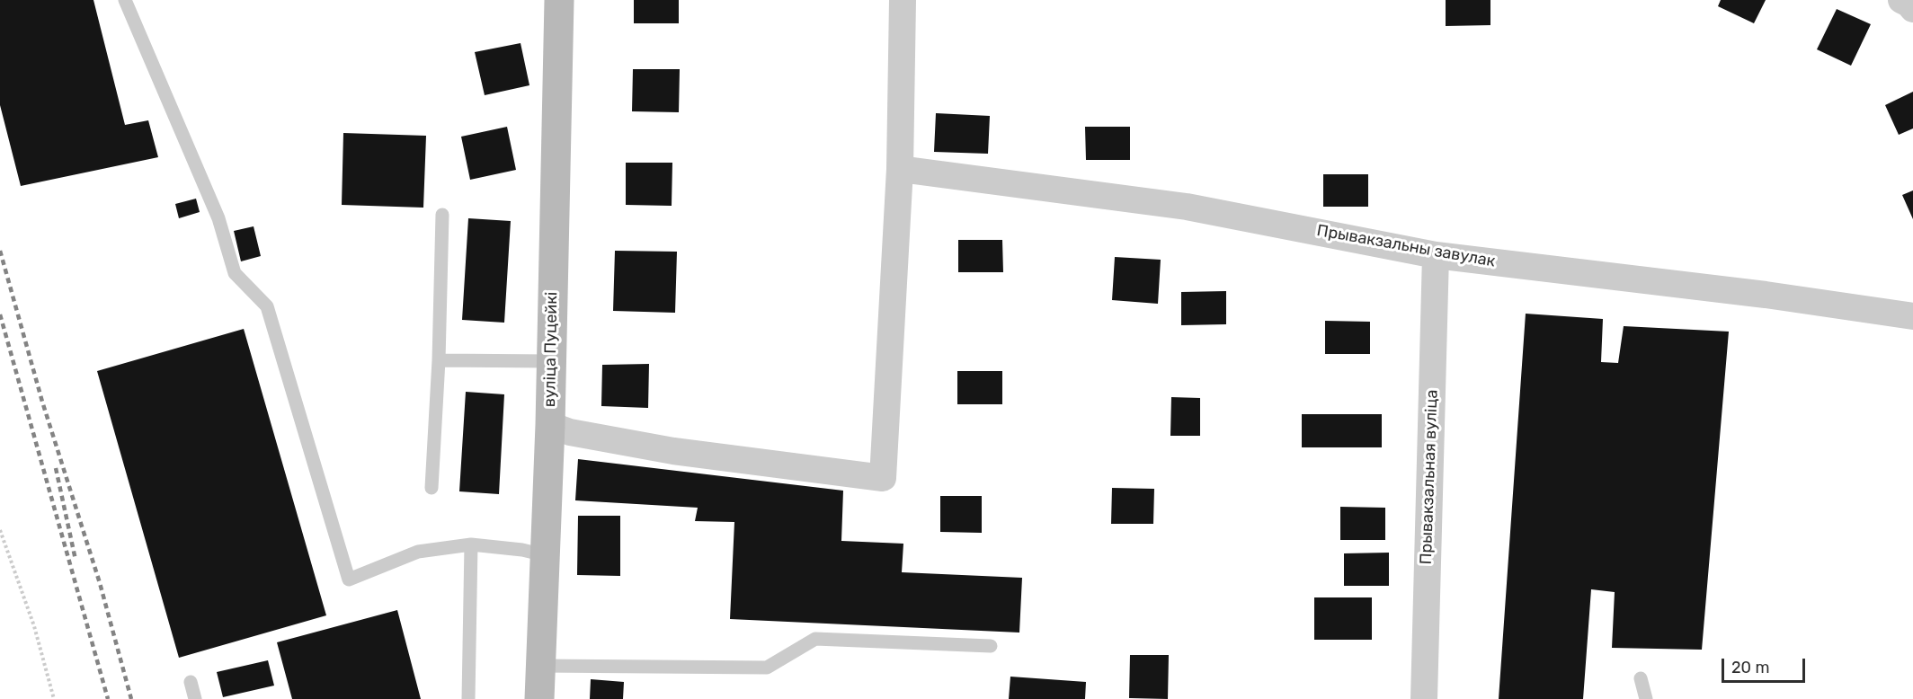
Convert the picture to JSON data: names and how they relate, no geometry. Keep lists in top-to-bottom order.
{
  "streets": {
    "main road": ["вуліца Пуцейкі"],
    "street": ["Прывакзальны завулак", "Прывакзальная вуліца"]
  },
  "crossings": [
    ["Прывакзальны завулак", "Прывакзальная вуліца"]
  ],
  "scale_bar": "20 m"
}
